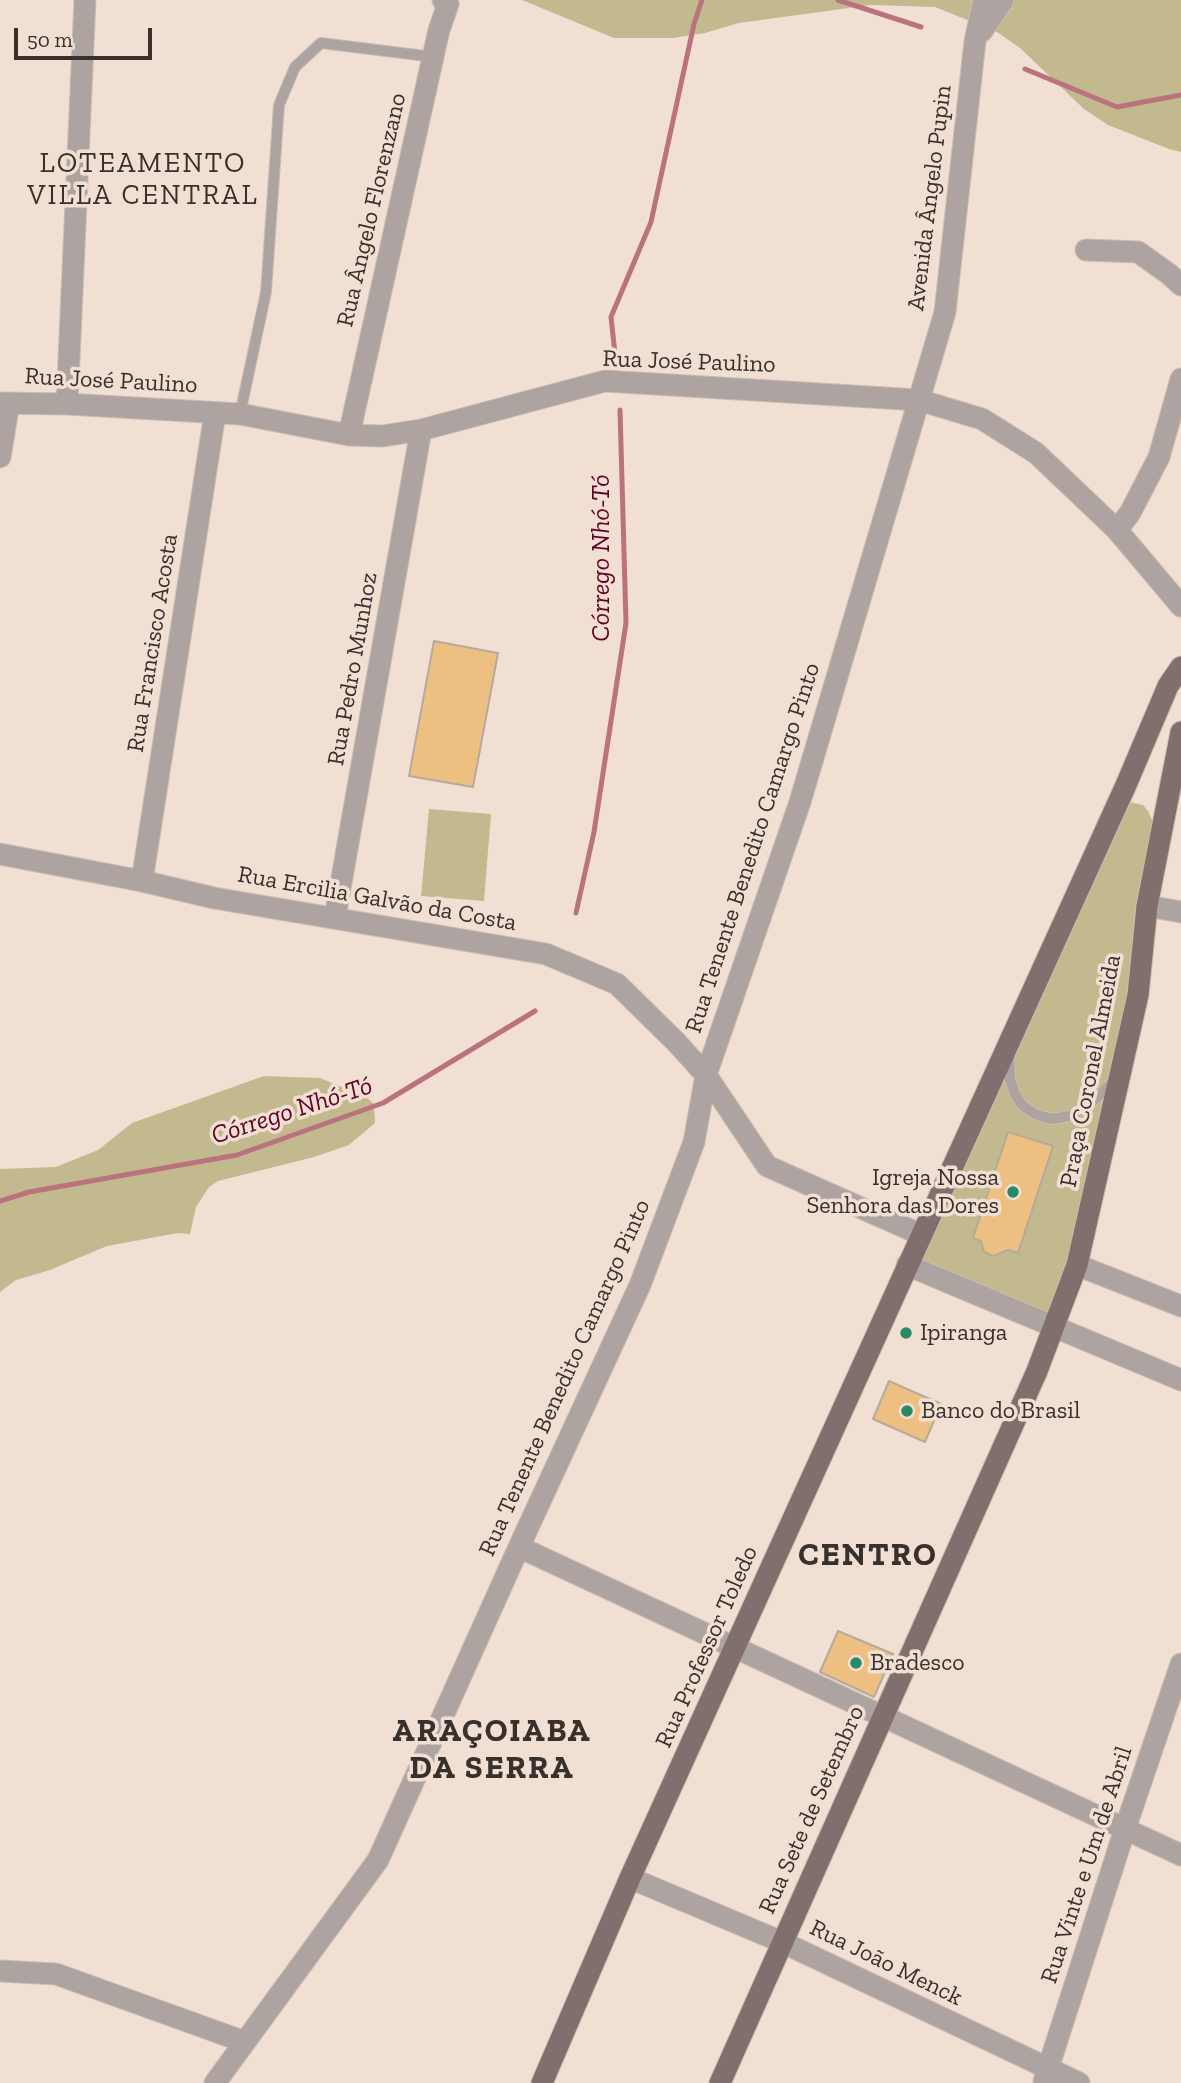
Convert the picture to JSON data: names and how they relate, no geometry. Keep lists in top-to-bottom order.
{
  "streets": {
    "main road": ["Praça Coronel Almeida", "Rua Professor Toledo", "Rua Sete de Setembro"],
    "street": [
      "Avenida Ângelo Pupin",
      "Rua Ângelo Florenzano",
      "Rua José Paulino",
      "Rua Francisco Acosta",
      "Rua Pedro Munhoz",
      "Rua Tenente Benedito Camargo Pinto",
      "Rua Ercilia Galvão da Costa",
      "Rua Vinte e Um de Abril",
      "Rua João Menck"
    ]
  },
  "crossings": [
    ["Avenida Ângelo Pupin", "Rua José Paulino"],
    ["Avenida Ângelo Pupin", "Rua Tenente Benedito Camargo Pinto"],
    ["Rua Ângelo Florenzano", "Rua José Paulino"],
    ["Rua José Paulino", "Rua Francisco Acosta"],
    ["Rua José Paulino", "Rua Pedro Munhoz"],
    ["Rua José Paulino", "Rua Tenente Benedito Camargo Pinto"],
    ["Rua Francisco Acosta", "Rua Ercilia Galvão da Costa"],
    ["Rua Pedro Munhoz", "Rua Ercilia Galvão da Costa"],
    ["Rua Tenente Benedito Camargo Pinto", "Rua Ercilia Galvão da Costa"],
    ["Rua Ercilia Galvão da Costa", "Rua Professor Toledo"],
    ["Praça Coronel Almeida", "Rua Sete de Setembro"],
    ["Rua Professor Toledo", "Rua João Menck"],
    ["Rua Sete de Setembro", "Rua João Menck"],
    ["Rua Vinte e Um de Abril", "Rua João Menck"]
  ],
  "districts": ["LOTEAMENTO VILLA CENTRAL", "CENTRO", "ARAÇOIABA DA SERRA"],
  "water": ["Córrego Nhó-Tó"],
  "places": [
    "Igreja Nossa Senhora das Dores",
    "Ipiranga",
    "Banco do Brasil",
    "Bradesco"
  ],
  "scale_bar": "50 m"
}
